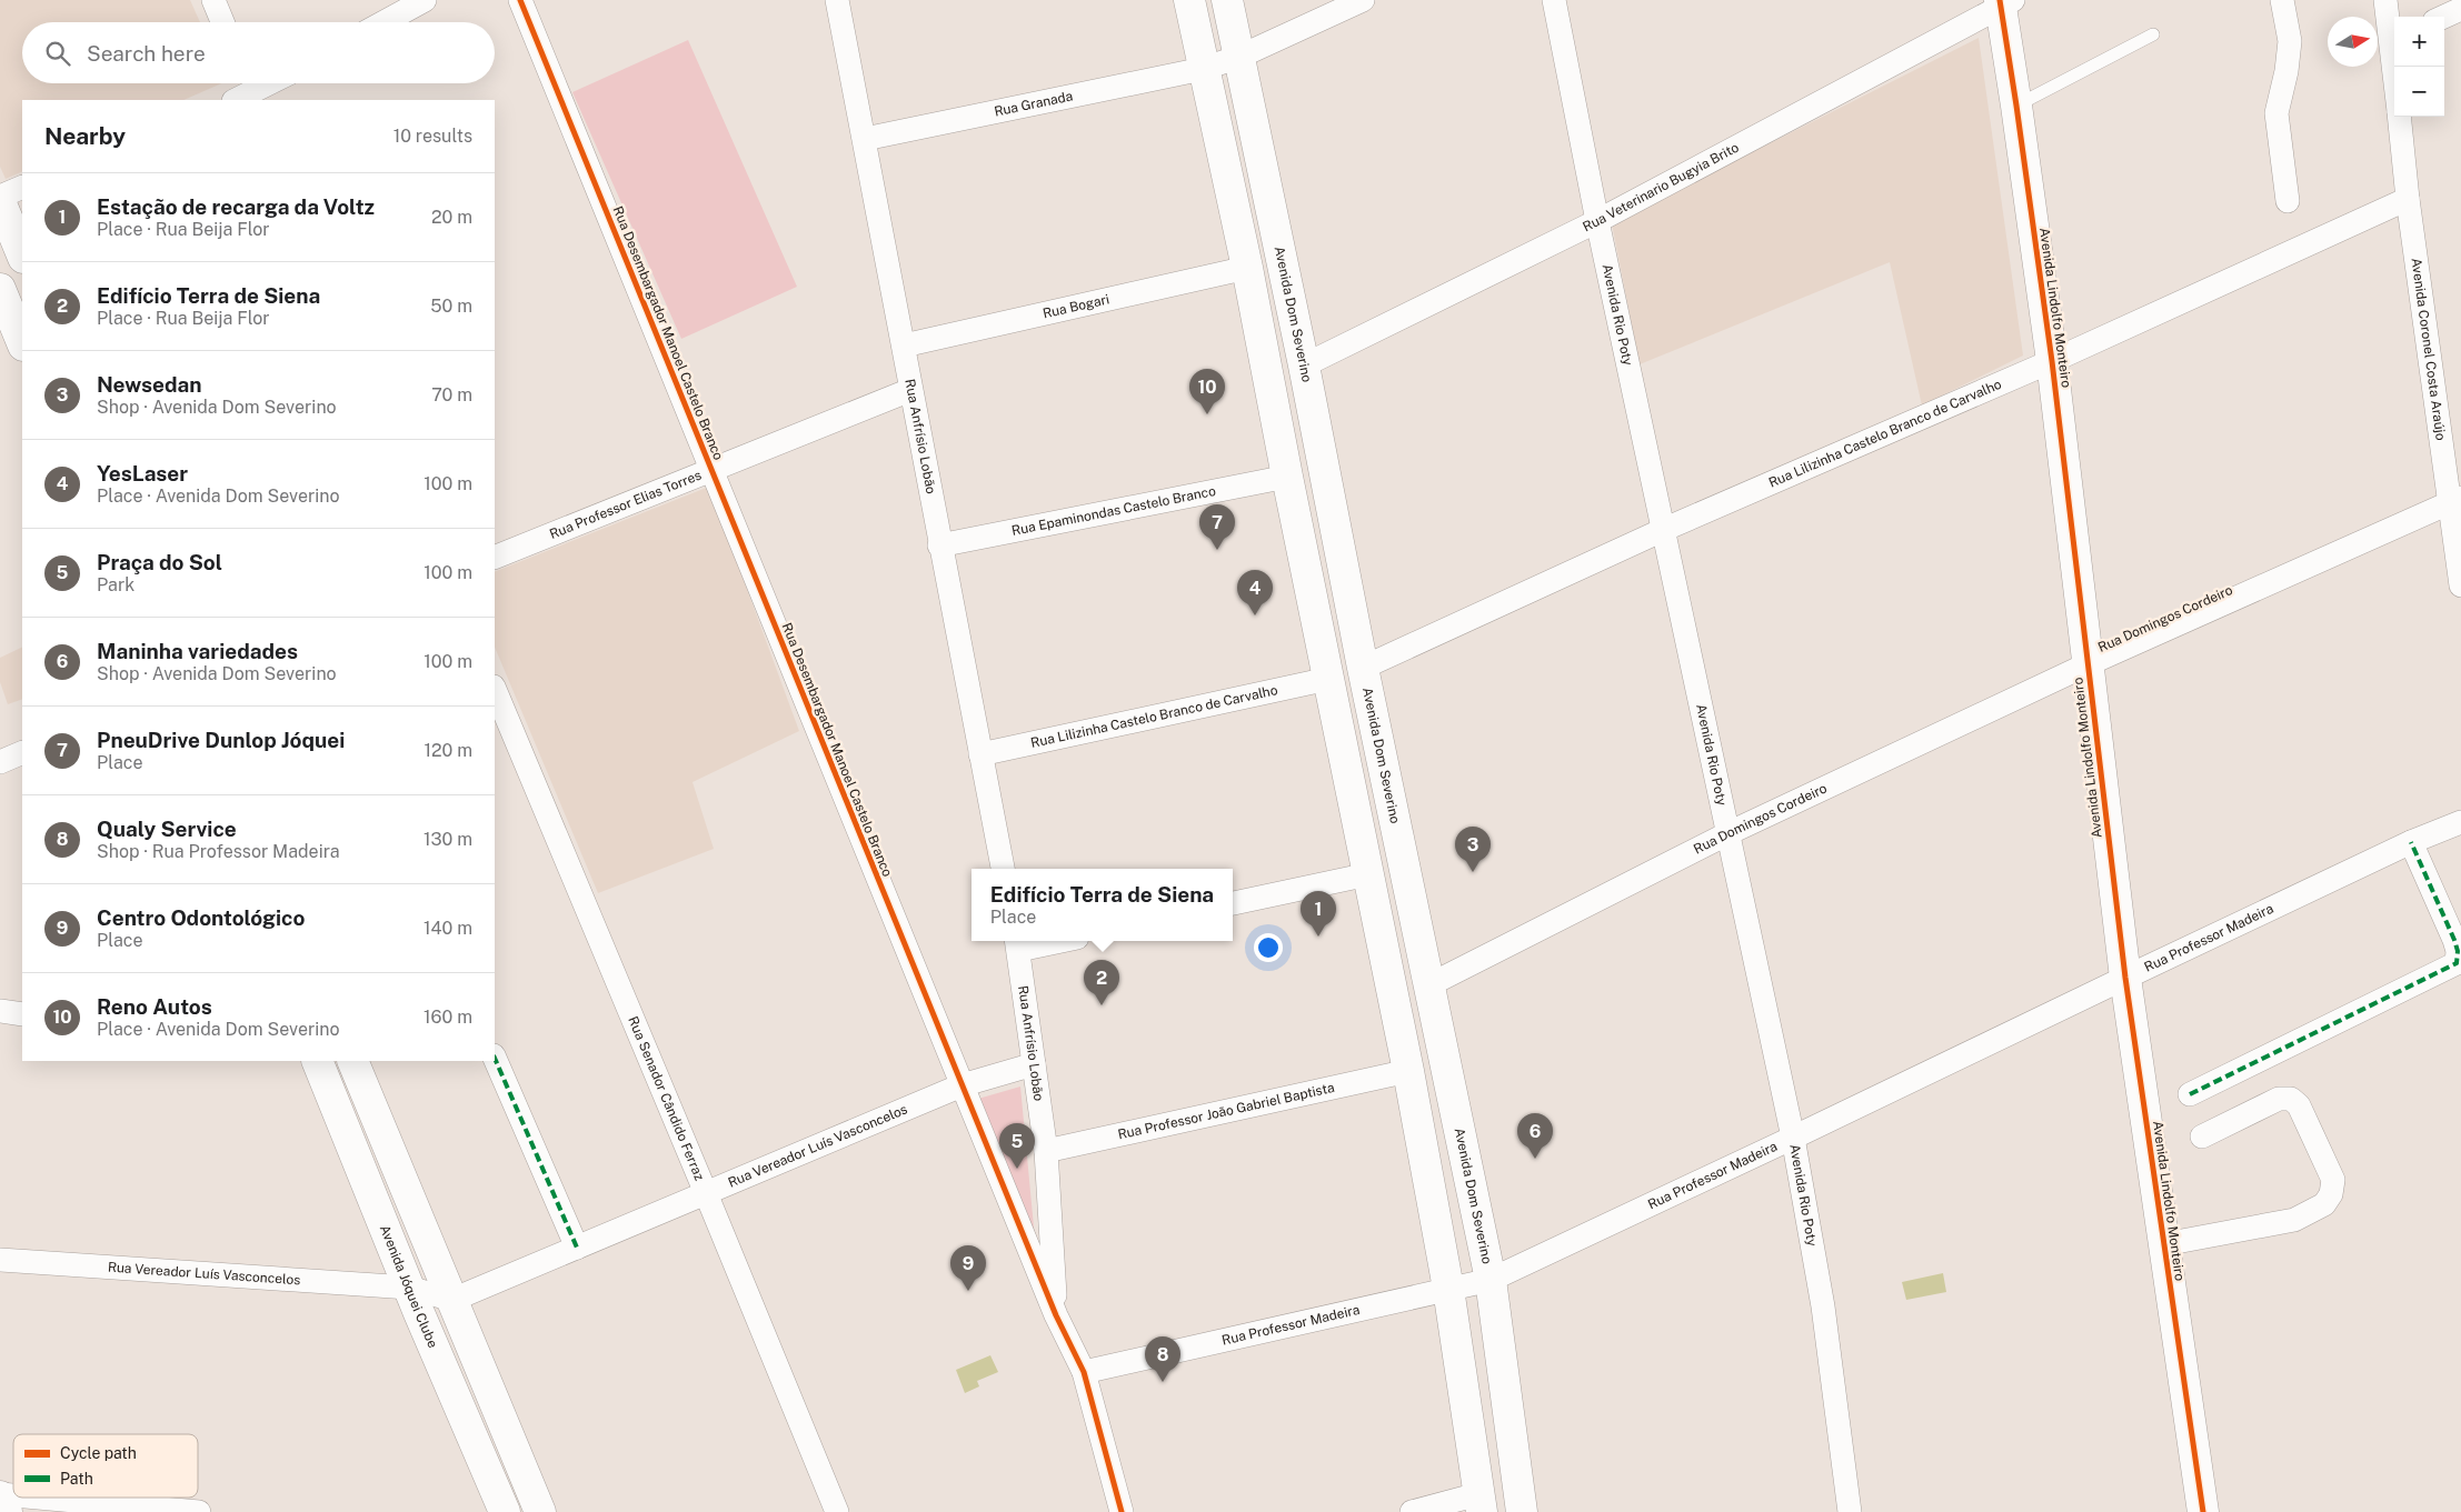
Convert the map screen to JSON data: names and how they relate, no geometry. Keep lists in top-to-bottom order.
{
  "streets": {
    "main road": ["Avenida Lindolfo Monteiro", "Avenida Dom Severino", "Avenida Jóquei Clube"],
    "street": [
      "Rua Granada",
      "Rua Veterinario Bugyia Brito",
      "Rua Bogari",
      "Avenida Rio Poty",
      "Rua Desembargador Manoel Castelo Branco",
      "Avenida Coronel Costa Araújo",
      "Rua Lilizinha Castelo Branco de Carvalho",
      "Rua Anfrísio Lobão",
      "Rua Professor Elias Torres",
      "Rua Epaminondas Castelo Branco",
      "Rua Domingos Cordeiro",
      "Rua Professor Madeira",
      "Rua Senador Cândido Ferraz",
      "Rua Professor João Gabriel Baptista",
      "Rua Vereador Luís Vasconcelos"
    ]
  },
  "crossings": [
    ["Rua Granada", "Avenida Dom Severino"],
    ["Rua Granada", "Rua Anfrísio Lobão"],
    ["Rua Veterinario Bugyia Brito", "Avenida Lindolfo Monteiro"],
    ["Rua Veterinario Bugyia Brito", "Avenida Dom Severino"],
    ["Rua Veterinario Bugyia Brito", "Avenida Rio Poty"],
    ["Rua Bogari", "Rua Anfrísio Lobão"],
    ["Avenida Lindolfo Monteiro", "Rua Lilizinha Castelo Branco de Carvalho"],
    ["Avenida Lindolfo Monteiro", "Rua Domingos Cordeiro"],
    ["Avenida Lindolfo Monteiro", "Rua Professor Madeira"],
    ["Avenida Dom Severino", "Rua Lilizinha Castelo Branco de Carvalho"],
    ["Avenida Dom Severino", "Rua Domingos Cordeiro"],
    ["Avenida Dom Severino", "Rua Professor Madeira"],
    ["Avenida Rio Poty", "Rua Lilizinha Castelo Branco de Carvalho"],
    ["Avenida Rio Poty", "Rua Domingos Cordeiro"],
    ["Avenida Rio Poty", "Rua Professor Madeira"],
    ["Rua Desembargador Manoel Castelo Branco", "Rua Anfrísio Lobão"],
    ["Rua Desembargador Manoel Castelo Branco", "Rua Professor Elias Torres"],
    ["Rua Desembargador Manoel Castelo Branco", "Rua Professor Madeira"],
    ["Rua Desembargador Manoel Castelo Branco", "Rua Vereador Luís Vasconcelos"],
    ["Avenida Coronel Costa Araújo", "Rua Lilizinha Castelo Branco de Carvalho"],
    ["Avenida Coronel Costa Araújo", "Rua Domingos Cordeiro"],
    ["Rua Lilizinha Castelo Branco de Carvalho", "Rua Anfrísio Lobão"],
    ["Rua Anfrísio Lobão", "Rua Professor Elias Torres"],
    ["Rua Anfrísio Lobão", "Rua Epaminondas Castelo Branco"],
    ["Rua Anfrísio Lobão", "Rua Professor João Gabriel Baptista"],
    ["Rua Anfrísio Lobão", "Rua Vereador Luís Vasconcelos"],
    ["Rua Senador Cândido Ferraz", "Rua Vereador Luís Vasconcelos"],
    ["Rua Vereador Luís Vasconcelos", "Avenida Jóquei Clube"]
  ],
  "legend": ["Cycle path", "Path"],
  "north": "right",
  "page": {
    "map_buttons": ["+", "−"],
    "search": "Search here",
    "heading": ["Nearby", "10 results"],
    "list": [
      {
        "mark": "1",
        "name": "Estação de recarga da Voltz",
        "note": "Place · Rua Beija Flor",
        "value": "20 m"
      },
      {
        "mark": "2",
        "name": "Edifício Terra de Siena",
        "note": "Place · Rua Beija Flor",
        "value": "50 m"
      },
      {
        "mark": "3",
        "name": "Newsedan",
        "note": "Shop · Avenida Dom Severino",
        "value": "70 m"
      },
      {
        "mark": "4",
        "name": "YesLaser",
        "note": "Place · Avenida Dom Severino",
        "value": "100 m"
      },
      {
        "mark": "5",
        "name": "Praça do Sol",
        "note": "Park",
        "value": "100 m"
      },
      {
        "mark": "6",
        "name": "Maninha variedades",
        "note": "Shop · Avenida Dom Severino",
        "value": "100 m"
      },
      {
        "mark": "7",
        "name": "PneuDrive Dunlop Jóquei",
        "note": "Place",
        "value": "120 m"
      },
      {
        "mark": "8",
        "name": "Qualy Service",
        "note": "Shop · Rua Professor Madeira",
        "value": "130 m"
      },
      {
        "mark": "9",
        "name": "Centro Odontológico",
        "note": "Place",
        "value": "140 m"
      },
      {
        "mark": "10",
        "name": "Reno Autos",
        "note": "Place · Avenida Dom Severino",
        "value": "160 m"
      }
    ],
    "pins": [
      "10",
      "7",
      "4",
      "3",
      "1",
      "2",
      "6",
      "5",
      "9",
      "8"
    ],
    "popup": ["Edifício Terra de Siena", "Place"]
  }
}
